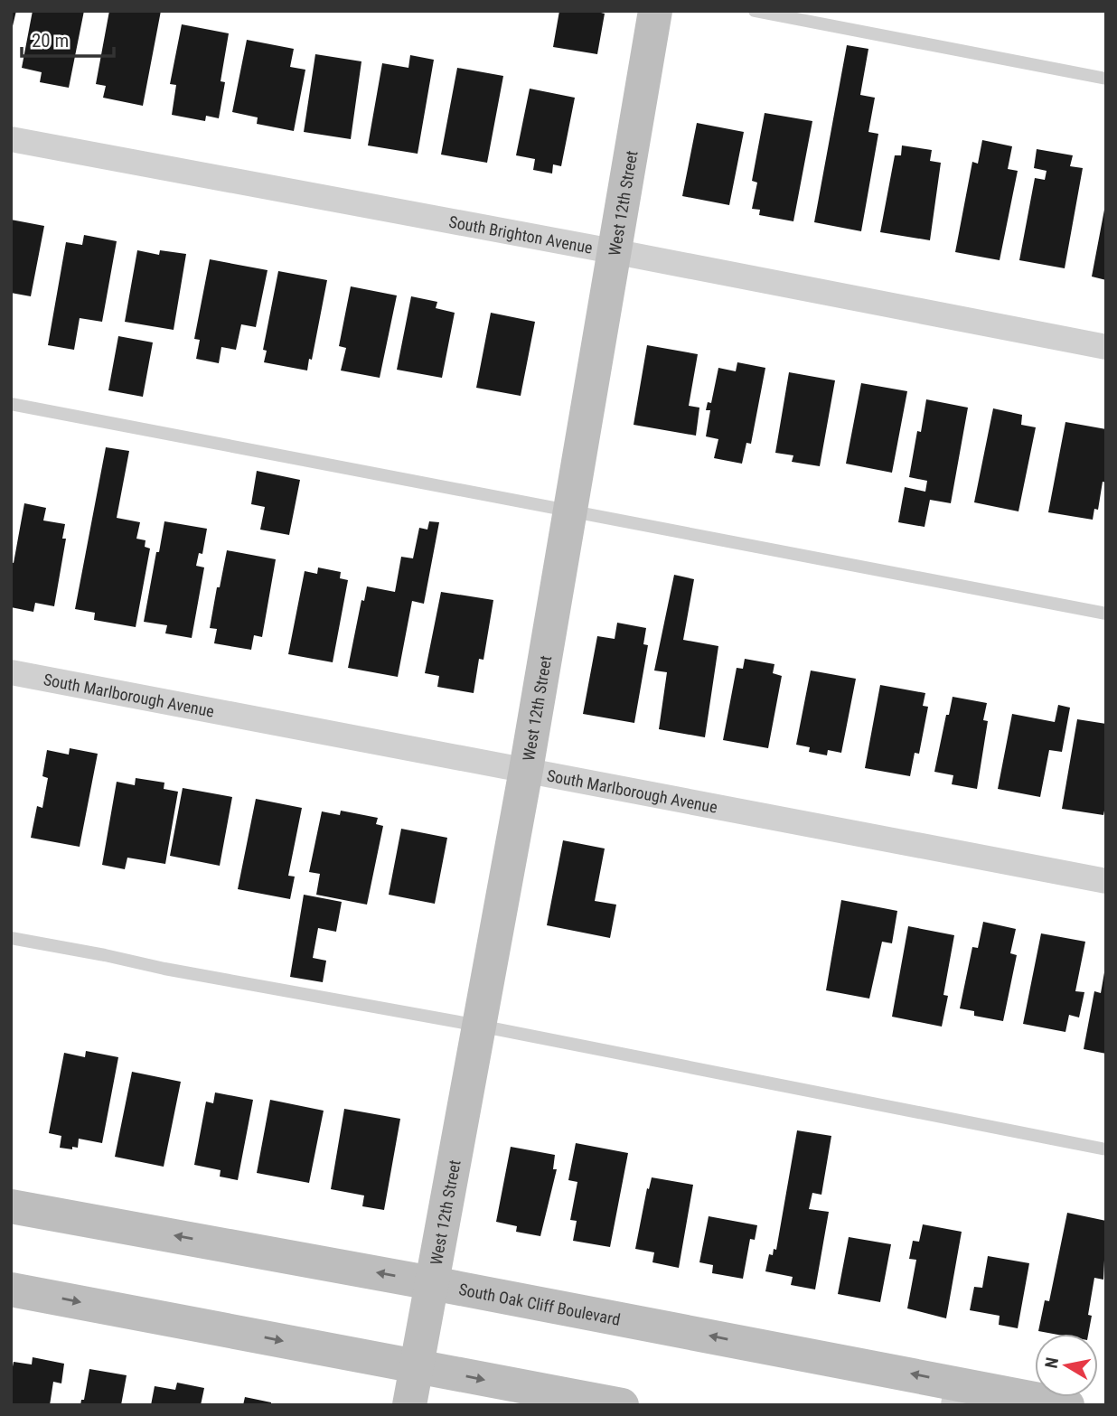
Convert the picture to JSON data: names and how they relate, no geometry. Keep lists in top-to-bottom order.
{
  "streets": {
    "street": [
      "West 12th Street",
      "South Brighton Avenue",
      "South Marlborough Avenue",
      "South Oak Cliff Boulevard"
    ]
  },
  "crossings": [
    ["West 12th Street", "South Brighton Avenue"],
    ["West 12th Street", "South Marlborough Avenue"],
    ["West 12th Street", "South Oak Cliff Boulevard"]
  ],
  "scale_bar": "20 m",
  "north": "left"
}
